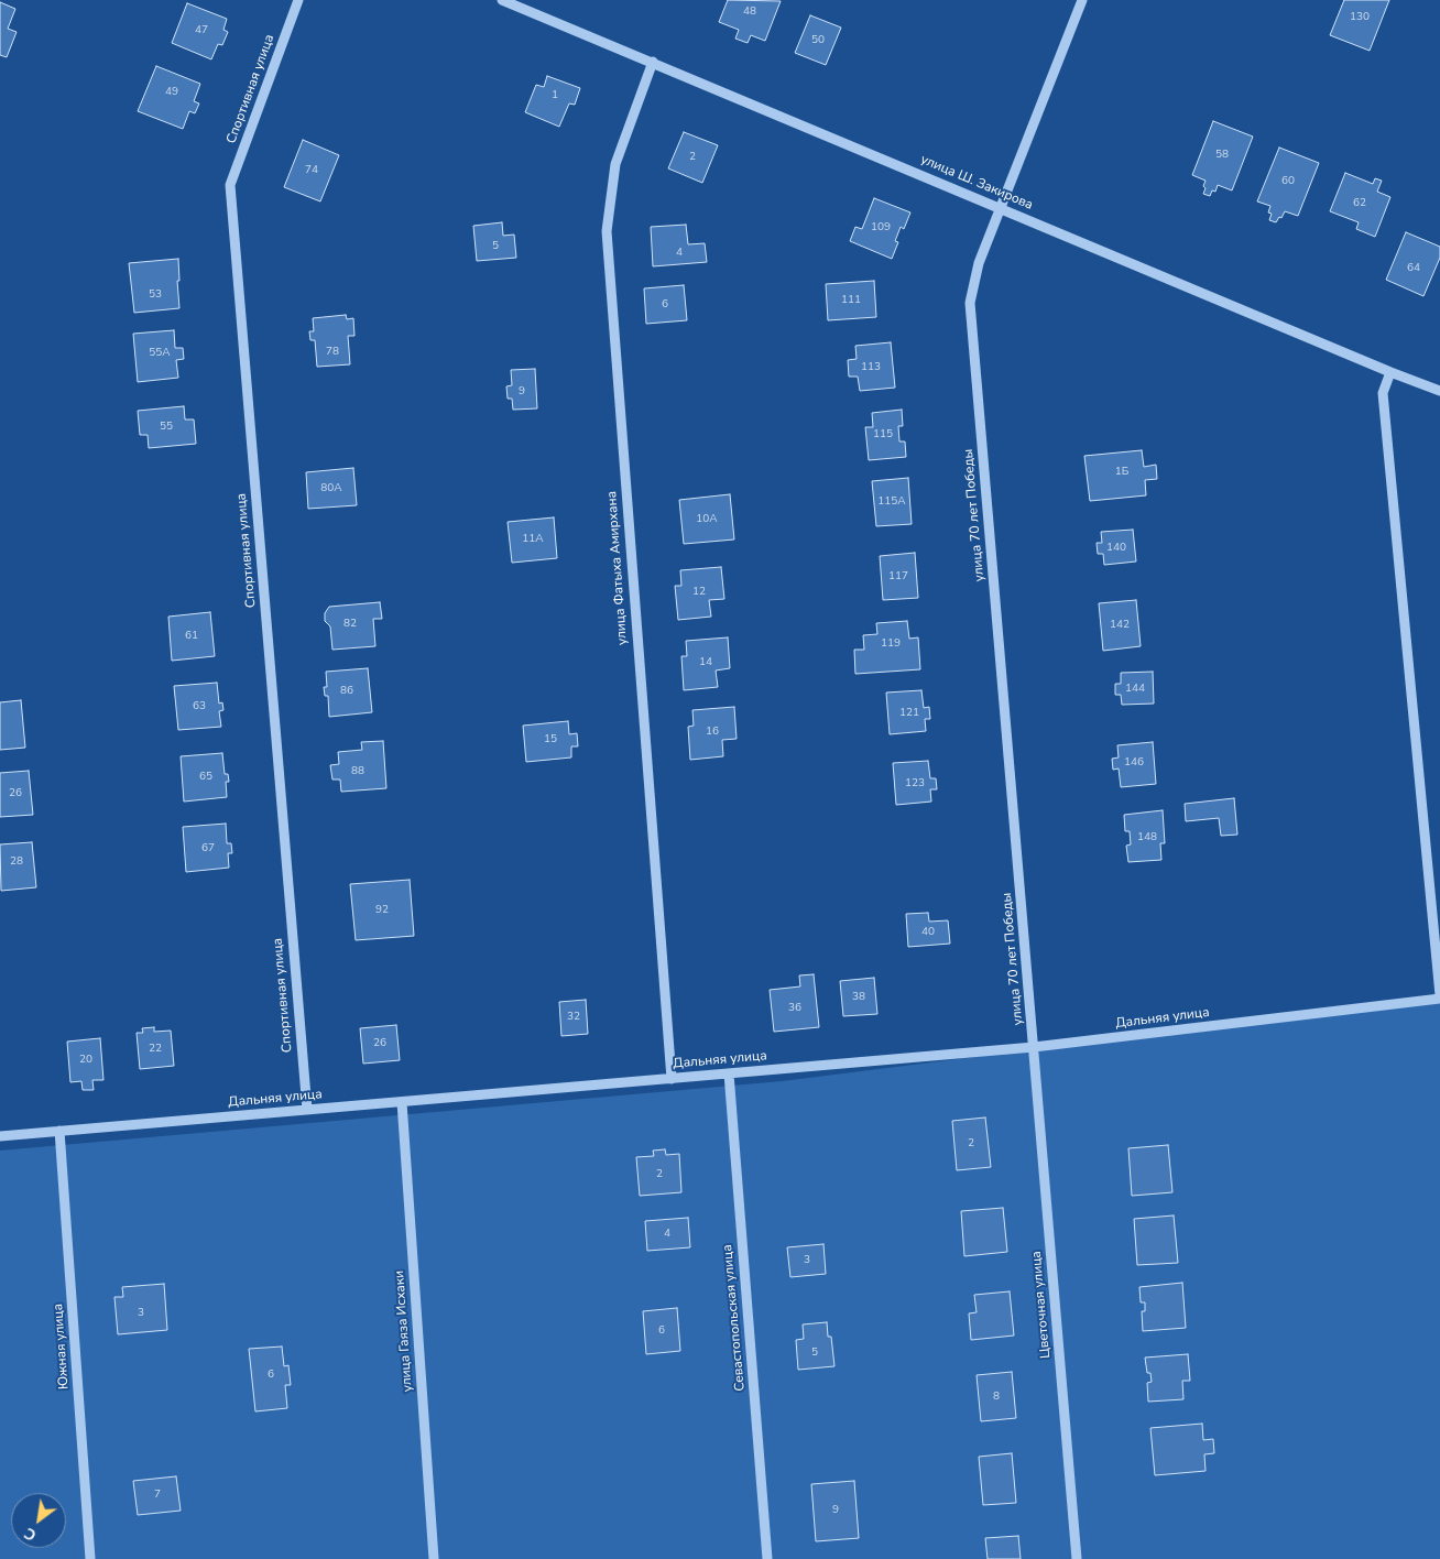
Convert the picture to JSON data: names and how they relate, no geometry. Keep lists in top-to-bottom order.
{
  "streets": {
    "street": [
      "Спортивная улица",
      "улица Ш. Закирова",
      "улица 70 лет Победы",
      "улица Фатыха Амирхана",
      "Дальняя улица",
      "Цветочная улица",
      "Севастопольская улица",
      "улица Гаяза Исхаки",
      "Южная улица"
    ]
  },
  "crossings": [
    ["Спортивная улица", "Дальняя улица"],
    ["улица Ш. Закирова", "улица 70 лет Победы"],
    ["улица Ш. Закирова", "улица Фатыха Амирхана"],
    ["улица 70 лет Победы", "Дальняя улица"],
    ["улица 70 лет Победы", "Цветочная улица"],
    ["улица Фатыха Амирхана", "Дальняя улица"],
    ["Дальняя улица", "Цветочная улица"],
    ["Дальняя улица", "Севастопольская улица"],
    ["Дальняя улица", "улица Гаяза Исхаки"],
    ["Дальняя улица", "Южная улица"]
  ],
  "house_numbers": [
    "48",
    "130",
    "47",
    "50",
    "49",
    "1",
    "58",
    "2",
    "74",
    "60",
    "62",
    "109",
    "5",
    "4",
    "64",
    "53",
    "111",
    "6",
    "78",
    "55А",
    "113",
    "9",
    "55",
    "115",
    "1Б",
    "80А",
    "115А",
    "10А",
    "11А",
    "140",
    "117",
    "12",
    "82",
    "142",
    "61",
    "119",
    "14",
    "144",
    "86",
    "63",
    "121",
    "16",
    "15",
    "146",
    "88",
    "65",
    "123",
    "26",
    "148",
    "67",
    "28",
    "92",
    "40",
    "38",
    "36",
    "32",
    "26",
    "22",
    "20",
    "2",
    "2",
    "4",
    "3",
    "3",
    "6",
    "5",
    "6",
    "8",
    "7",
    "9"
  ],
  "north": "bottom left"
}
